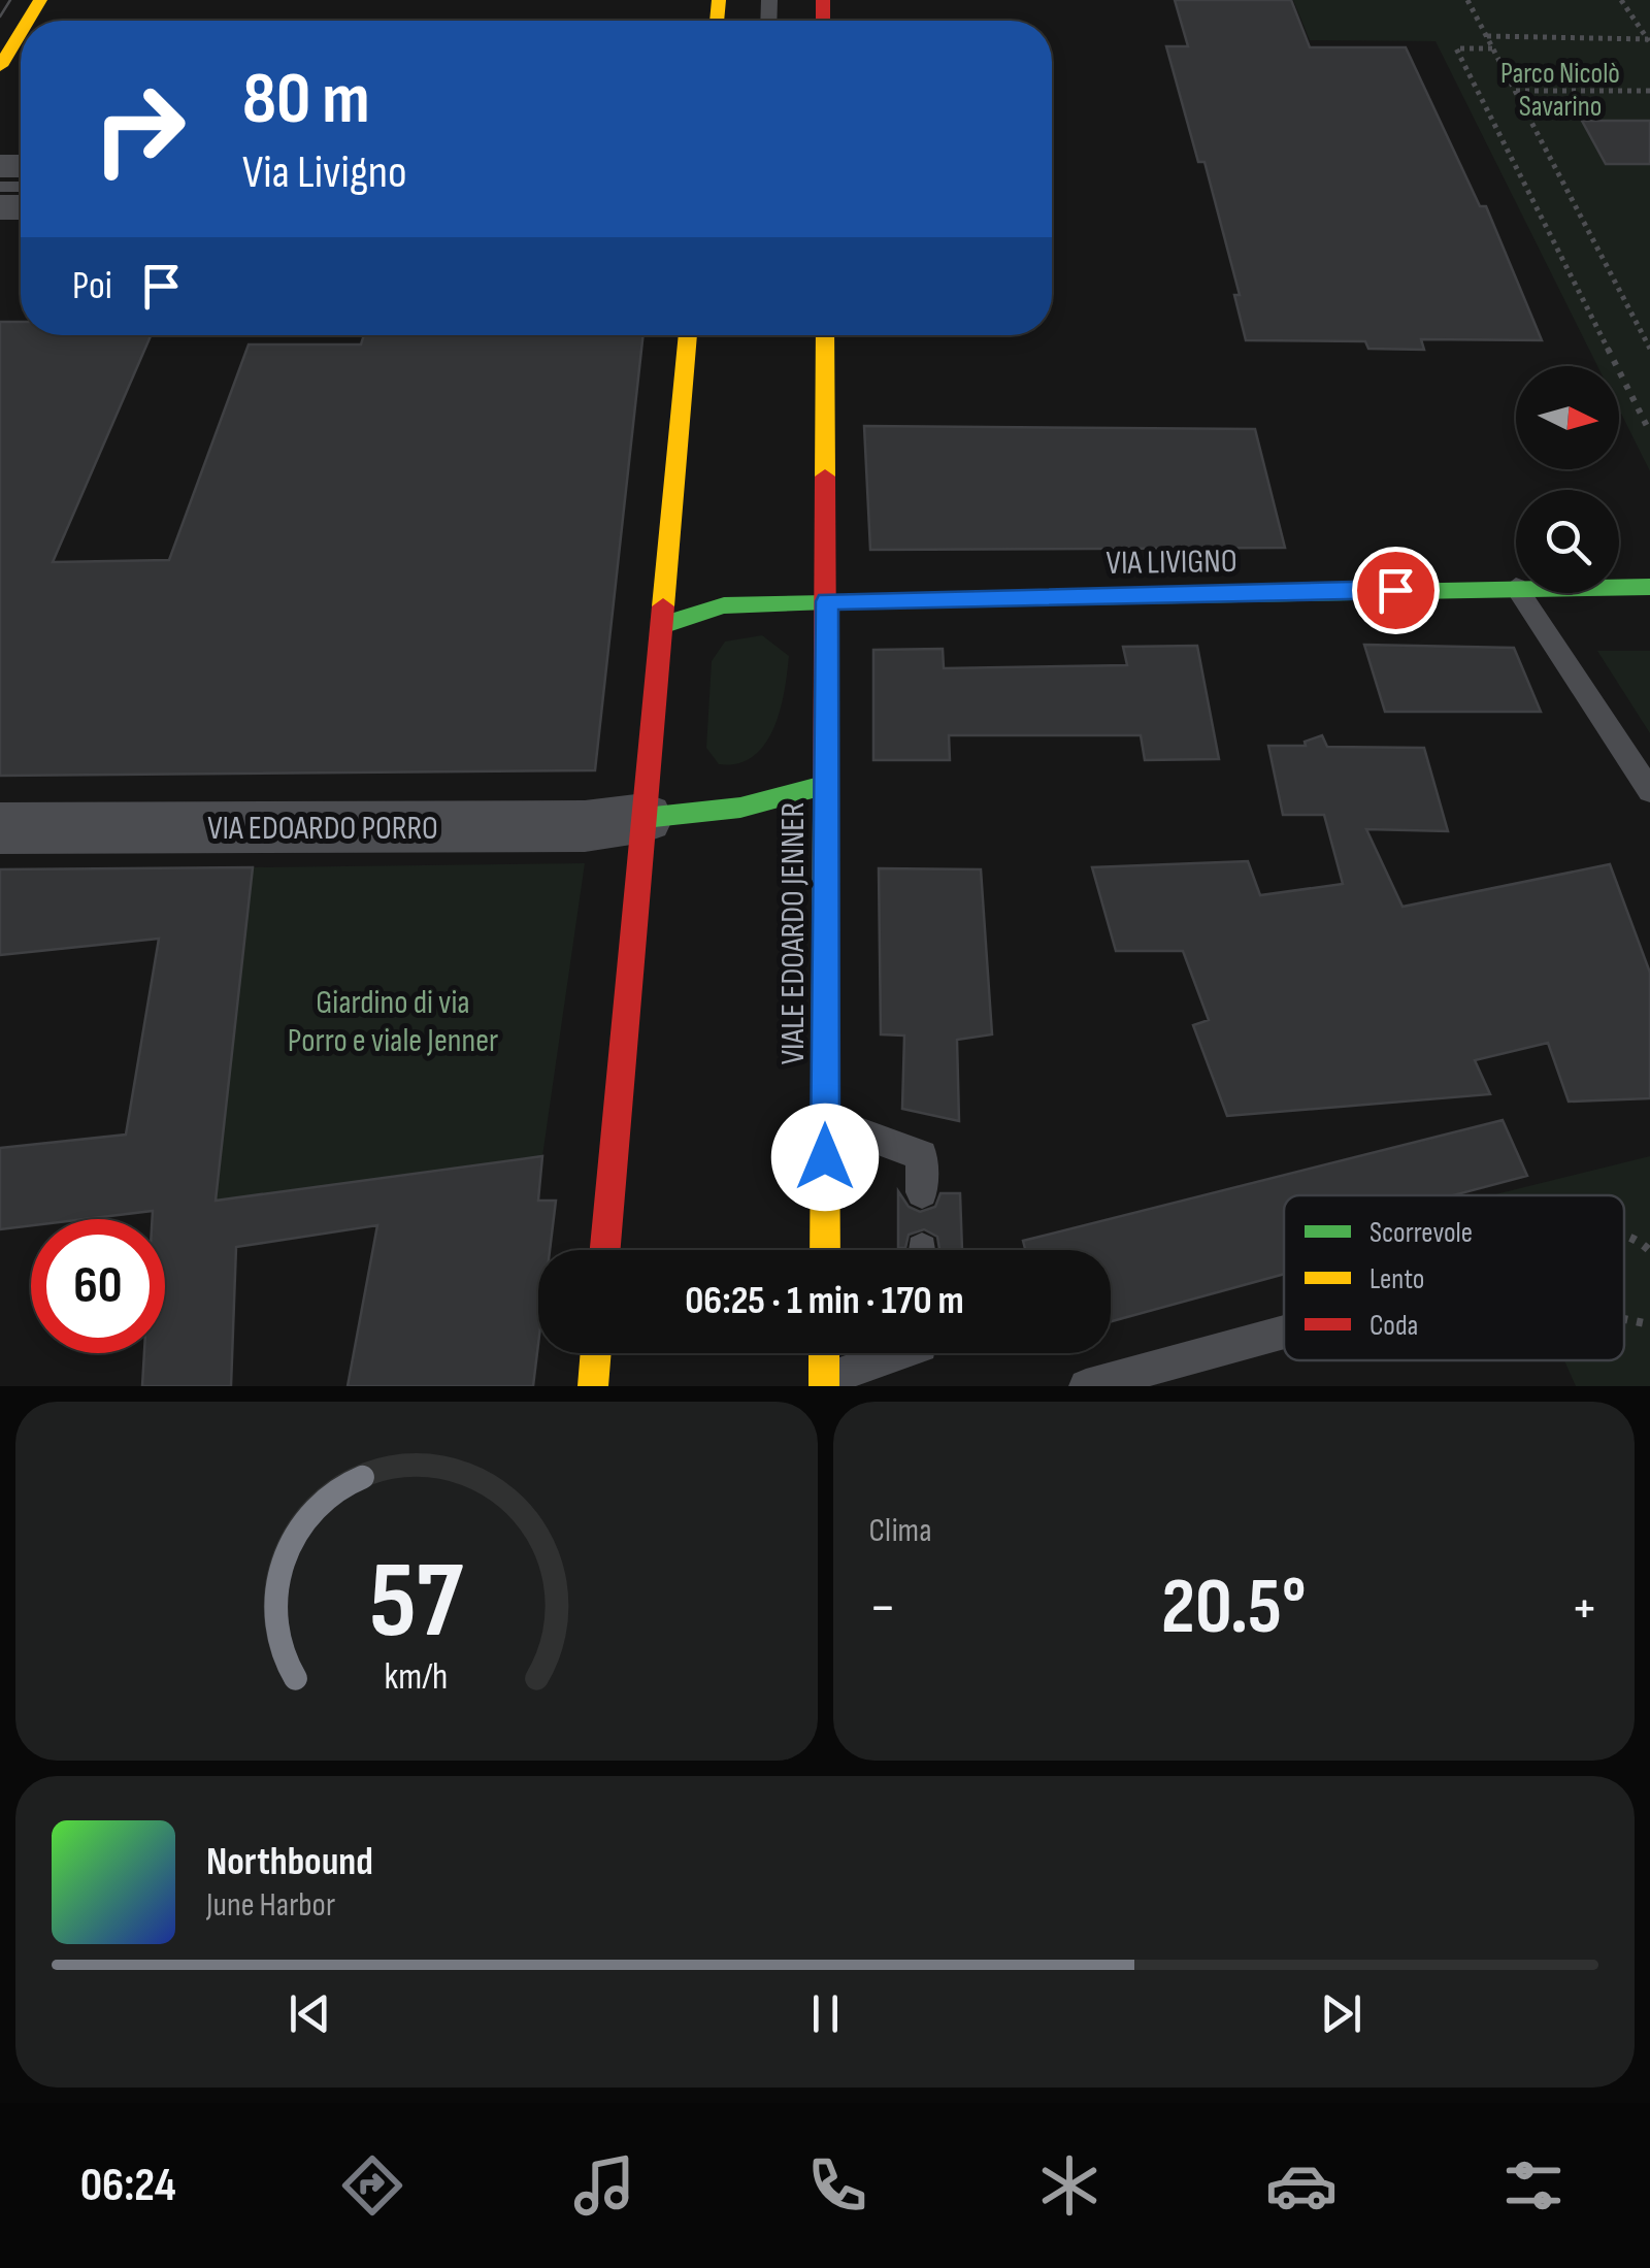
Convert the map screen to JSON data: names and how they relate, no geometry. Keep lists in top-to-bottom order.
{
  "streets": {
    "main road": ["VIA LIVIGNO", "VIALE EDOARDO JENNER"],
    "street": ["VIA EDOARDO PORRO"]
  },
  "crossings": [
    ["VIA LIVIGNO", "VIALE EDOARDO JENNER"],
    ["VIA EDOARDO PORRO", "VIALE EDOARDO JENNER"]
  ],
  "parks": ["Parco Nicolò Savarino", "Giardino di via Porro e viale Jenner"],
  "legend": ["Scorrevole", "Lento", "Coda"],
  "north": "right",
  "page": {
    "turn": ["80 m", "Via Livigno"],
    "then": "Poi",
    "limit": "60",
    "trip": "06:25 · 1 min · 170 m",
    "tile": "Clima",
    "heat": ["−", "20.5°", "+"],
    "song": ["Northbound", "June Harbor"],
    "tabs": "06:24",
    "gauge": ["57", "km/h"]
  }
}
